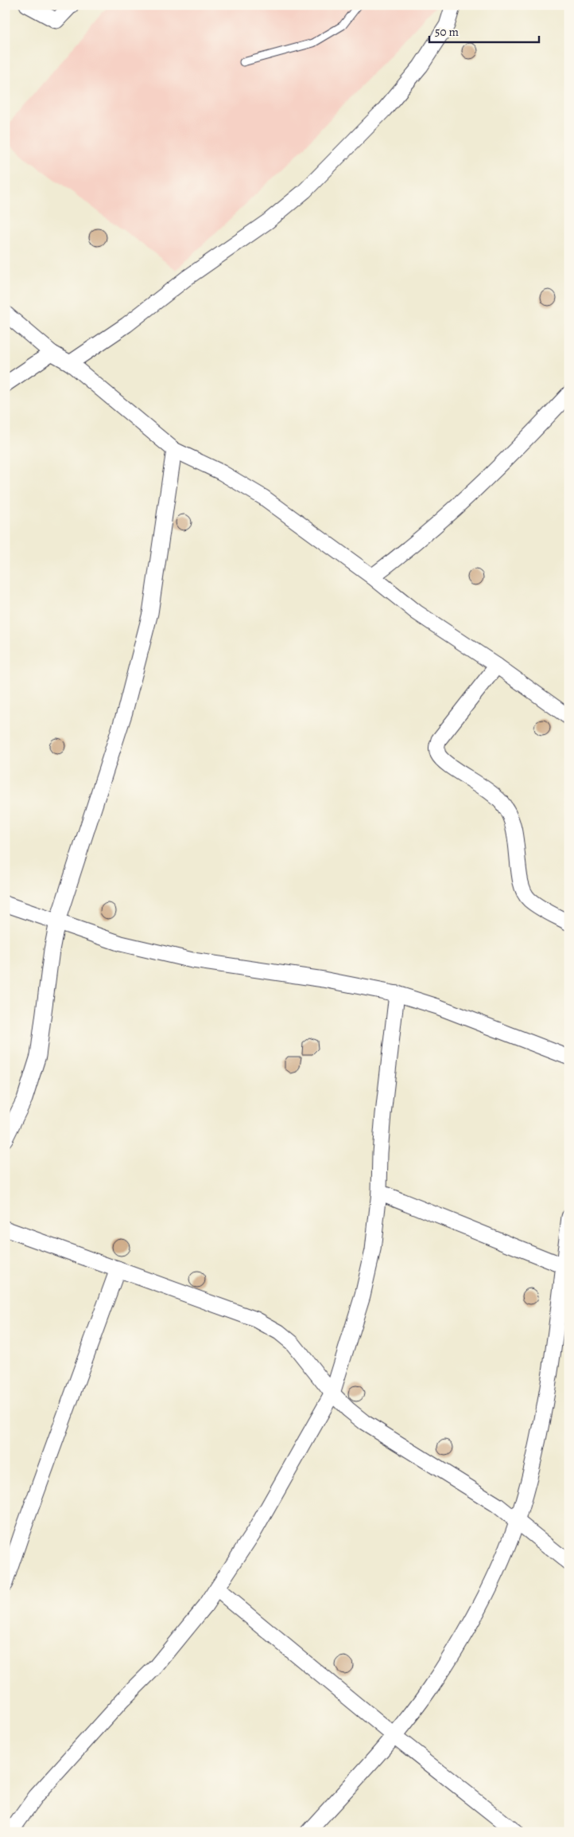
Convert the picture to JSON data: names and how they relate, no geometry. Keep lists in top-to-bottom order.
{
  "scale_bar": "50 m"
}
